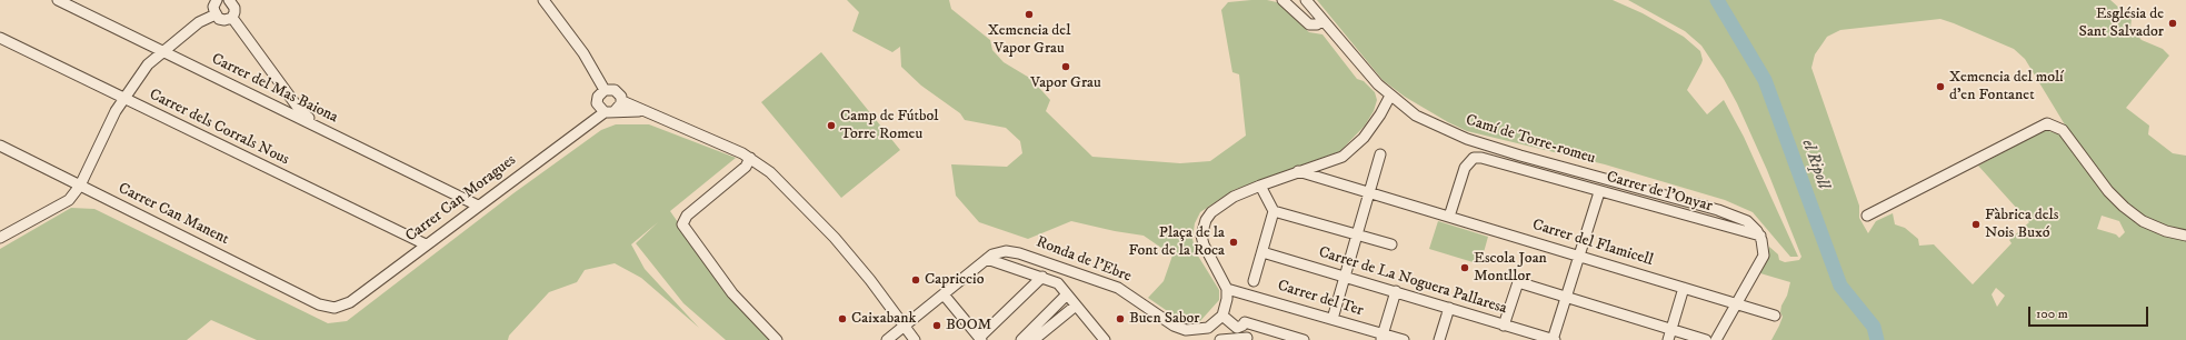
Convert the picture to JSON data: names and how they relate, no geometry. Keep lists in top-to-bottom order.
{
  "streets": {
    "street": [
      "Carrer del Mas Baiona",
      "Carrer dels Corrals Nous",
      "Camí de Torre-romeu",
      "Carrer de l'Onyar",
      "Carrer Can Moragues",
      "Carrer Can Manent",
      "Carrer del Flamicell",
      "Ronda de l'Ebre",
      "Carrer de La Noguera Pallaresa",
      "Carrer del Ter"
    ]
  },
  "crossings": [
    ["Carrer del Mas Baiona", "Carrer Can Moragues"],
    ["Carrer dels Corrals Nous", "Carrer Can Moragues"],
    ["Camí de Torre-romeu", "Carrer de l'Onyar"],
    ["Carrer de l'Onyar", "Carrer del Flamicell"],
    ["Carrer Can Moragues", "Carrer Can Manent"]
  ],
  "water": ["el Ripoll"],
  "places": [
    "Xemeneia del Vapor Grau",
    "Església de Sant Salvador",
    "Vapor Grau",
    "Xemeneia del molí d'en Fontanet",
    "Camp de Fútbol Torre Romeu",
    "Fàbrica dels Nois Buxó",
    "Plaça de la Font de la Roca",
    "Escola Joan Montllor",
    "Capriccio",
    "Caixabank",
    "Buen Sabor",
    "BOOM"
  ],
  "scale_bar": "100 m"
}
